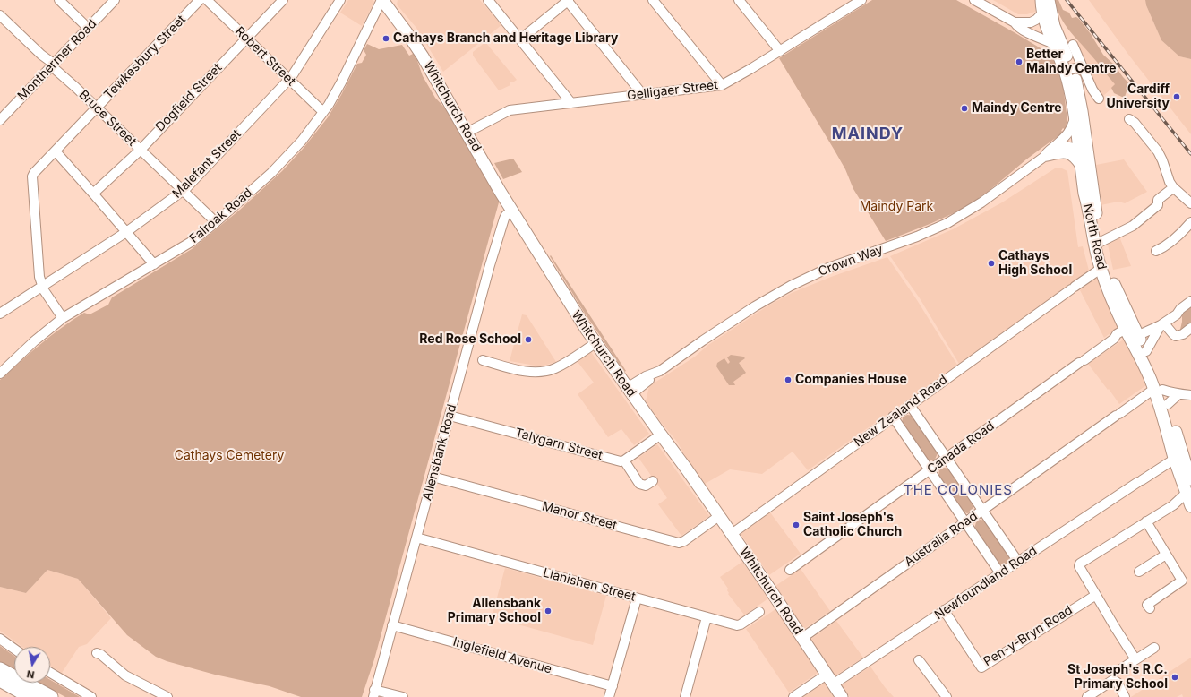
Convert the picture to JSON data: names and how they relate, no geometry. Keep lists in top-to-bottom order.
{
  "streets": {
    "main road": ["Whitchurch Road", "North Road"],
    "street": [
      "Robert Street",
      "Tewkesbury Street",
      "Monthermer Road",
      "Gelligaer Street",
      "Dogfield Street",
      "Bruce Street",
      "Malefant Street",
      "Fairoak Road",
      "Crown Way",
      "New Zealand Road",
      "Talygarn Street",
      "Canada Road",
      "Allensbank Road",
      "Manor Street",
      "Australia Road",
      "Newfoundland Road",
      "Llanishen Street",
      "Pen-y-Bryn Road",
      "Inglefield Avenue"
    ]
  },
  "crossings": [
    ["Robert Street", "Dogfield Street"],
    ["Robert Street", "Malefant Street"],
    ["Robert Street", "Fairoak Road"],
    ["Tewkesbury Street", "Bruce Street"],
    ["Tewkesbury Street", "Malefant Street"],
    ["Monthermer Road", "Bruce Street"],
    ["Gelligaer Street", "Whitchurch Road"],
    ["Dogfield Street", "Bruce Street"],
    ["Whitchurch Road", "Fairoak Road"],
    ["Whitchurch Road", "Crown Way"],
    ["Whitchurch Road", "New Zealand Road"],
    ["Whitchurch Road", "Allensbank Road"],
    ["Whitchurch Road", "Manor Street"],
    ["Whitchurch Road", "Australia Road"],
    ["Whitchurch Road", "Newfoundland Road"],
    ["Bruce Street", "Malefant Street"],
    ["Bruce Street", "Fairoak Road"],
    ["North Road", "Crown Way"],
    ["North Road", "New Zealand Road"],
    ["North Road", "Canada Road"],
    ["North Road", "Australia Road"],
    ["North Road", "Newfoundland Road"],
    ["Talygarn Street", "Allensbank Road"],
    ["Allensbank Road", "Manor Street"],
    ["Allensbank Road", "Llanishen Street"],
    ["Allensbank Road", "Inglefield Avenue"],
    ["Newfoundland Road", "Pen-y-Bryn Road"]
  ],
  "districts": ["MAINDY", "THE COLONIES"],
  "parks": ["Maindy Park", "Cathays Cemetery"],
  "places": [
    "Cathays Branch and Heritage Library",
    "Better Maindy Centre",
    "Cardiff University",
    "Maindy Centre",
    "Cathays High School",
    "Red Rose School",
    "Companies House",
    "Saint Joseph's Catholic Church",
    "Allensbank Primary School",
    "St Joseph's R.C. Primary School"
  ],
  "north": "bottom"
}
